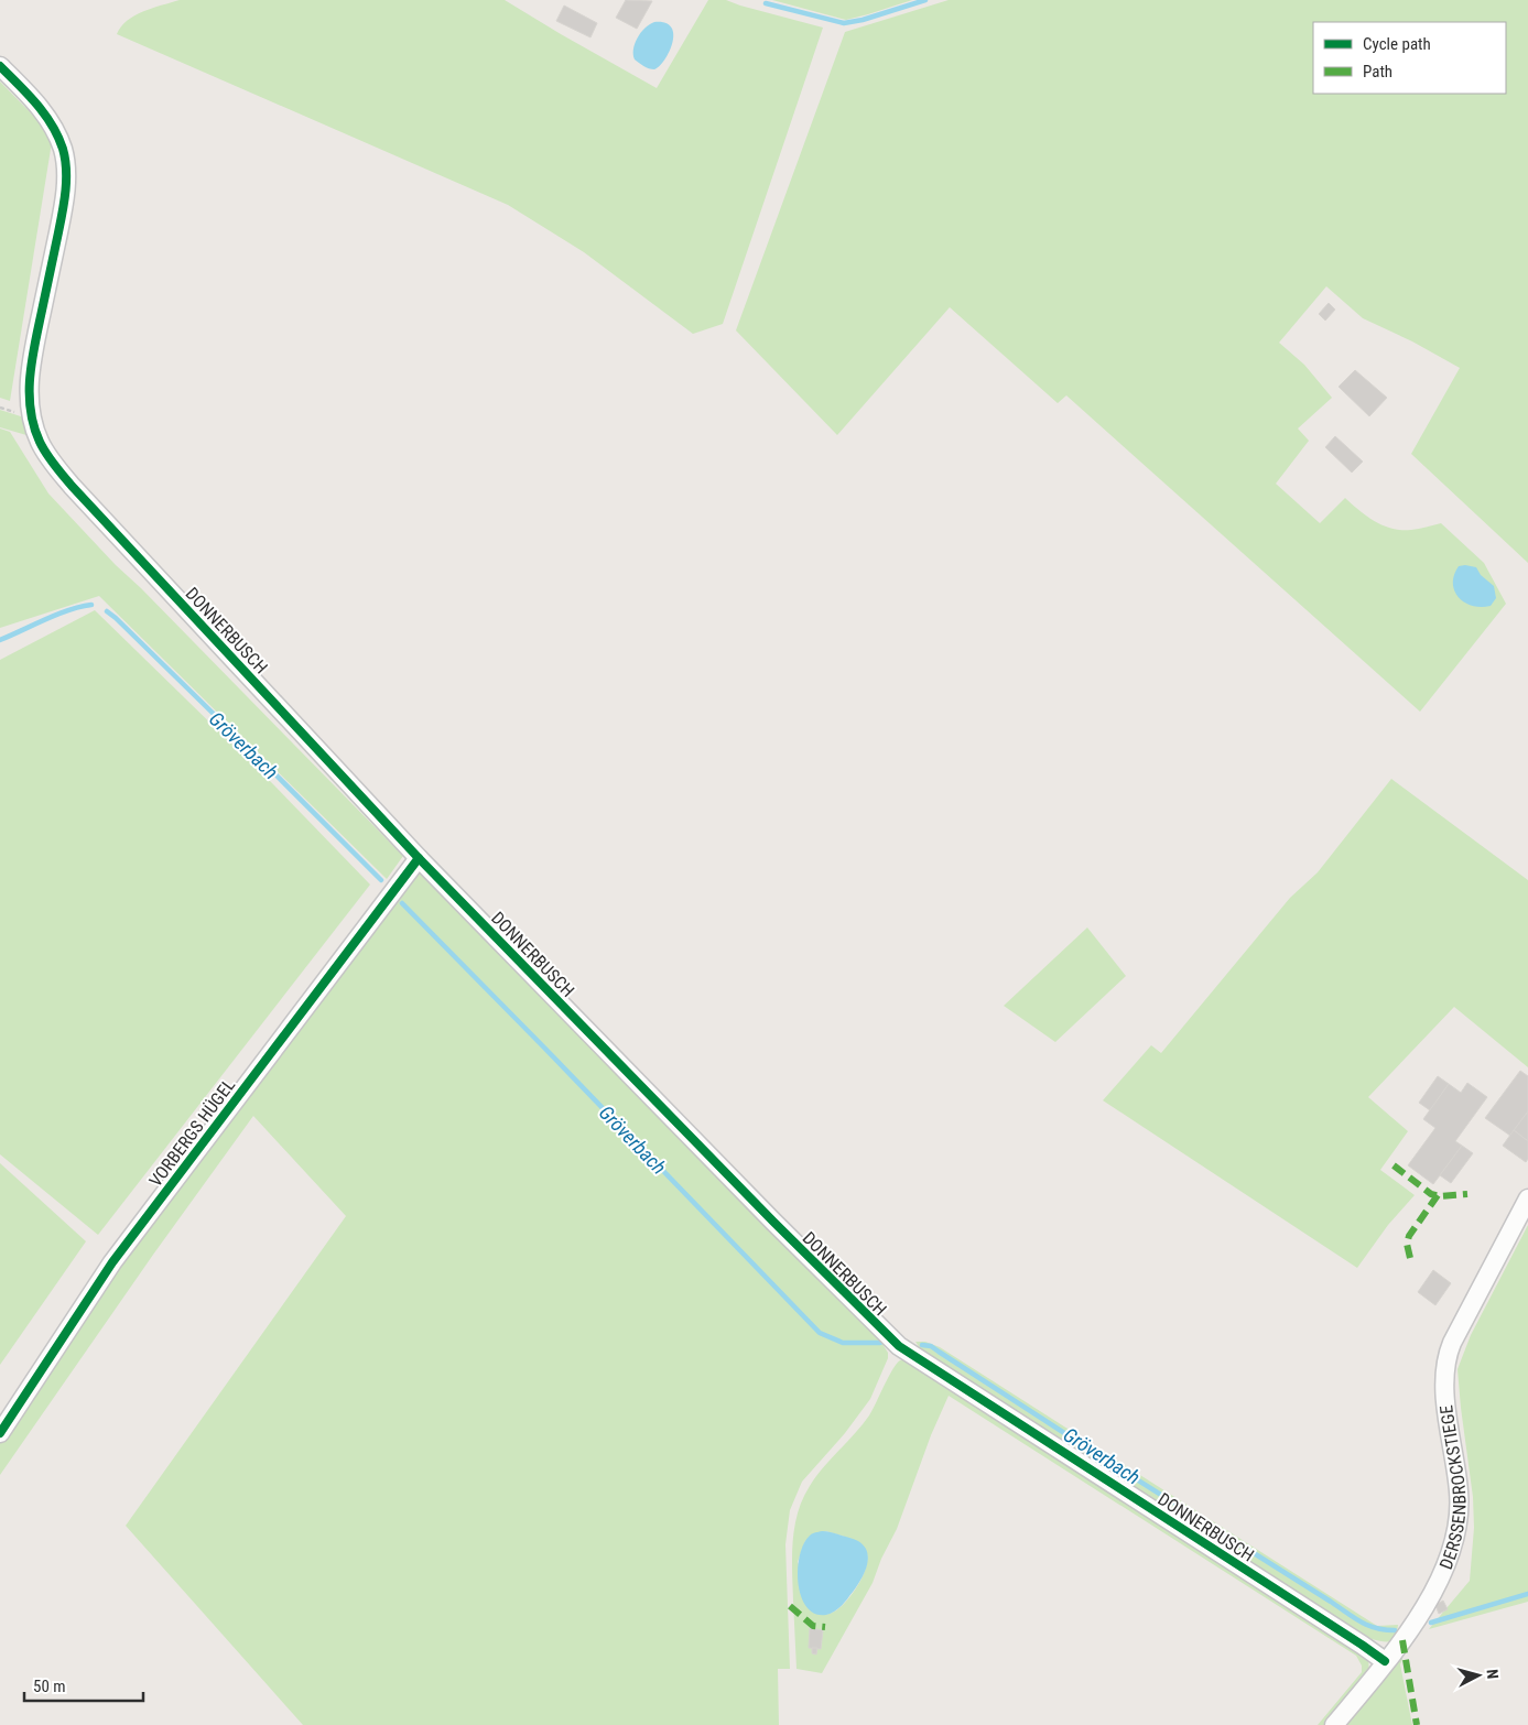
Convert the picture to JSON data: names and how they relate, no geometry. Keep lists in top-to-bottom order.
{
  "streets": {
    "street": ["DONNERBUSCH", "VORBERGS HÜGEL", "DERSSENBROCKSTIEGE"]
  },
  "crossings": [
    ["DONNERBUSCH", "VORBERGS HÜGEL"],
    ["DONNERBUSCH", "DERSSENBROCKSTIEGE"]
  ],
  "water": ["Gröverbach"],
  "legend": ["Cycle path", "Path"],
  "scale_bar": "50 m",
  "north": "right"
}
